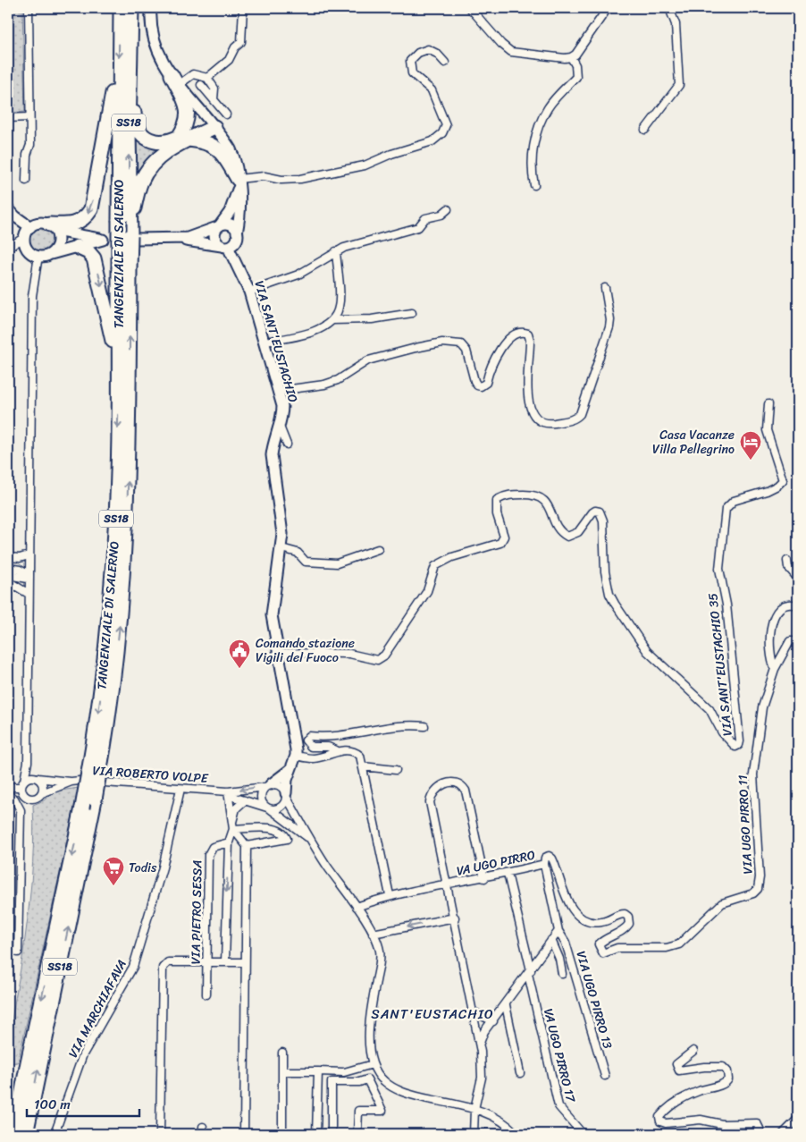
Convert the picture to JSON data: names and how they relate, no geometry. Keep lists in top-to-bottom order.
{
  "streets": {
    "highway": ["SS18", "TANGENZIALE DI SALERNO"],
    "street": [
      "VIA SANT'EUSTACHIO",
      "VIA SANT'EUSTACHIO 35",
      "VIA ROBERTO VOLPE",
      "VIA UGO PIRRO 11",
      "VA UGO PIRRO",
      "VIA PIETRO SESSA",
      "VIA UGO PIRRO 13",
      "VIA MARCHIAFAVA",
      "VA UGO PIRRO 17"
    ]
  },
  "crossings": [
    ["TANGENZIALE DI SALERNO", "VIA SANT'EUSTACHIO"],
    ["VIA SANT'EUSTACHIO", "VIA SANT'EUSTACHIO 35"],
    ["VIA ROBERTO VOLPE", "VIA MARCHIAFAVA"],
    ["VIA UGO PIRRO 11", "VA UGO PIRRO"],
    ["VA UGO PIRRO", "VIA UGO PIRRO 13"],
    ["VA UGO PIRRO", "VA UGO PIRRO 17"]
  ],
  "districts": ["SANT'EUSTACHIO"],
  "places": {
    "hotel": ["Casa Vacanze Villa Pellegrino"],
    "public building": ["Comando stazione Vigili del Fuoco"],
    "supermarket": ["Todis"]
  },
  "scale_bar": "100 m"
}
